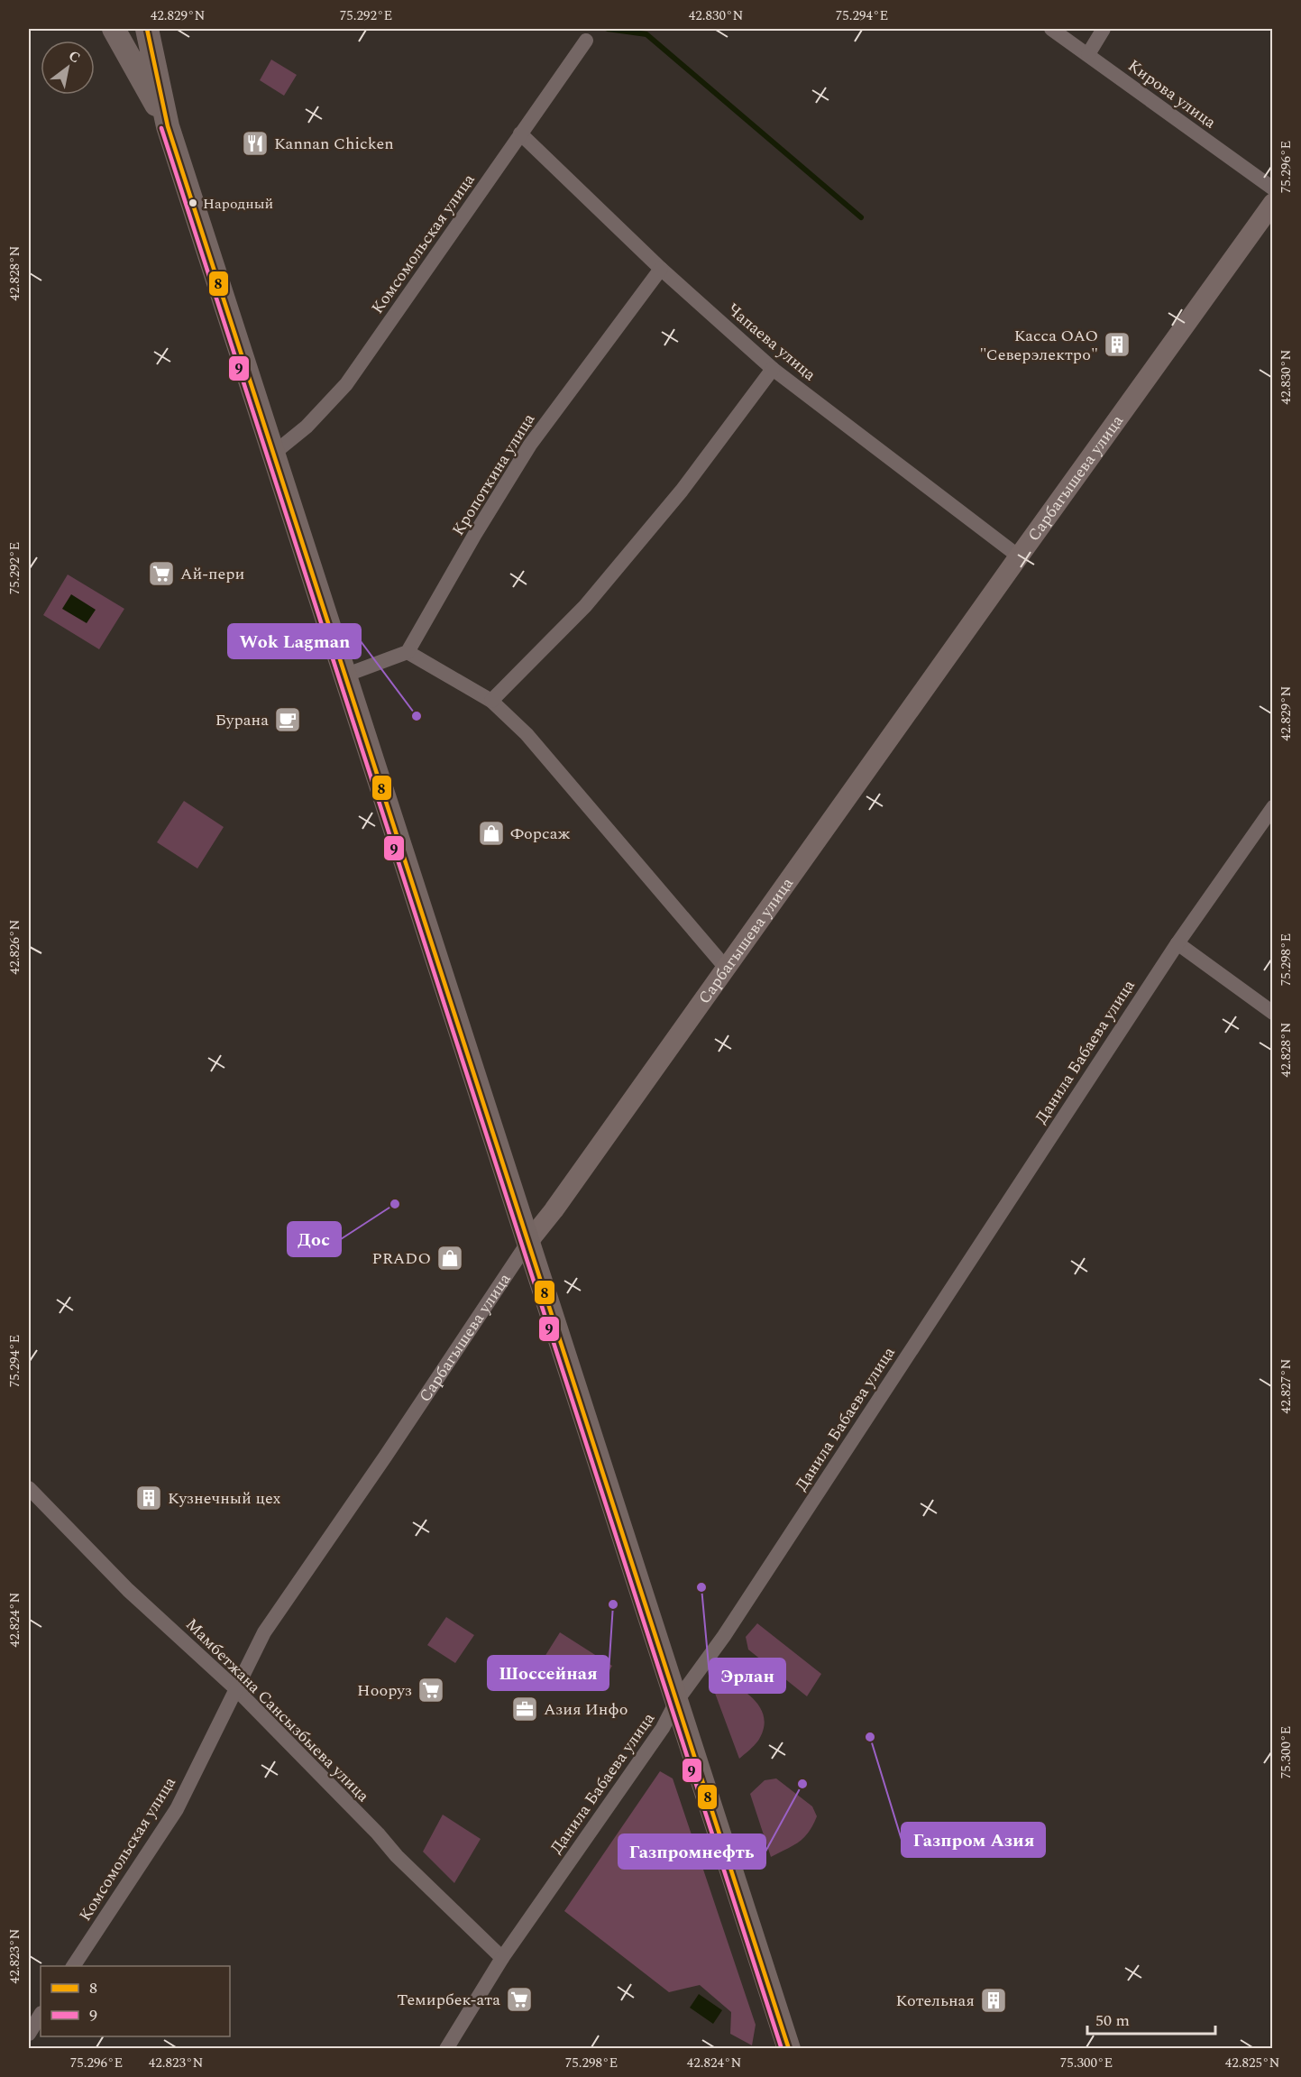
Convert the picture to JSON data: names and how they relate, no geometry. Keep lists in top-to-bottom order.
{
  "streets": {
    "street": [
      "Кирова улица",
      "Комсомольская улица",
      "Чапаева улица",
      "Кропоткина улица",
      "Сарбагышева улица",
      "Данила Бабаева улица",
      "Мамбетжана Сансызбыева улица"
    ]
  },
  "crossings": [
    ["Комсомольская улица", "Чапаева улица"],
    ["Комсомольская улица", "Сарбагышева улица"],
    ["Комсомольская улица", "Мамбетжана Сансызбыева улица"],
    ["Чапаева улица", "Кропоткина улица"],
    ["Чапаева улица", "Сарбагышева улица"],
    ["Сарбагышева улица", "Мамбетжана Сансызбыева улица"],
    ["Данила Бабаева улица", "Мамбетжана Сансызбыева улица"]
  ],
  "places": {
    "restaurant": ["Kannan Chicken"],
    "other": [
      "Народный",
      "Wok Lagman",
      "Дос",
      "Эрлан",
      "Шоссейная",
      "Газпром Азия",
      "Газпромнефть"
    ],
    "building": ["Касса ОАО \"Северэлектро\"", "Кузнечный цех", "Котельная"],
    "supermarket": ["Ай-пери", "Нооруз", "Темирбек-ата"],
    "cafe": ["Бурана"],
    "shop": ["Форсаж", "PRADO"],
    "office": ["Азия Инфо"]
  },
  "lines": ["transit line 8", "transit line 9"],
  "legend": ["8", "9"],
  "scale_bar": "50 m",
  "north": "top right",
  "coordinates": [
    "42.829°N",
    "75.292°E",
    "42.830°N",
    "75.294°E",
    "75.296°E",
    "42.828°N",
    "42.826°N",
    "75.298°E",
    "42.827°N",
    "42.824°N",
    "75.300°E",
    "42.823°N",
    "42.825°N"
  ]
}
